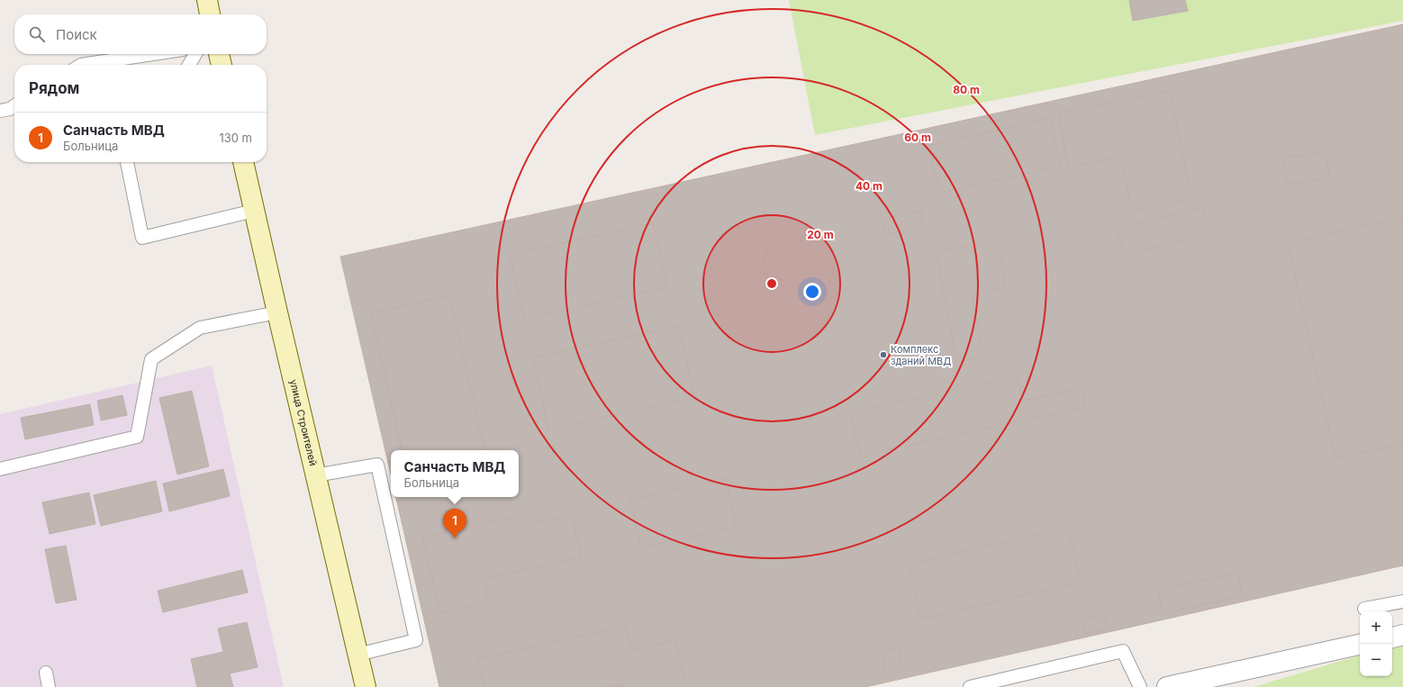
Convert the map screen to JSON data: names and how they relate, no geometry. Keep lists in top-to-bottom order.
{
  "streets": {
    "street": ["улица Строителей"]
  },
  "places": ["Комплекс зданий МВД"],
  "page": {
    "search": "Поиск",
    "heading": "Рядом",
    "list": [
      {
        "mark": "1",
        "name": "Санчасть МВД",
        "note": "Больница",
        "value": "130 m"
      }
    ],
    "popup": ["Санчасть МВД", "Больница"],
    "pins": "1",
    "map_buttons": ["+", "−"]
  },
  "rings": [
    "80 m",
    "60 m",
    "40 m",
    "20 m"
  ]
}
